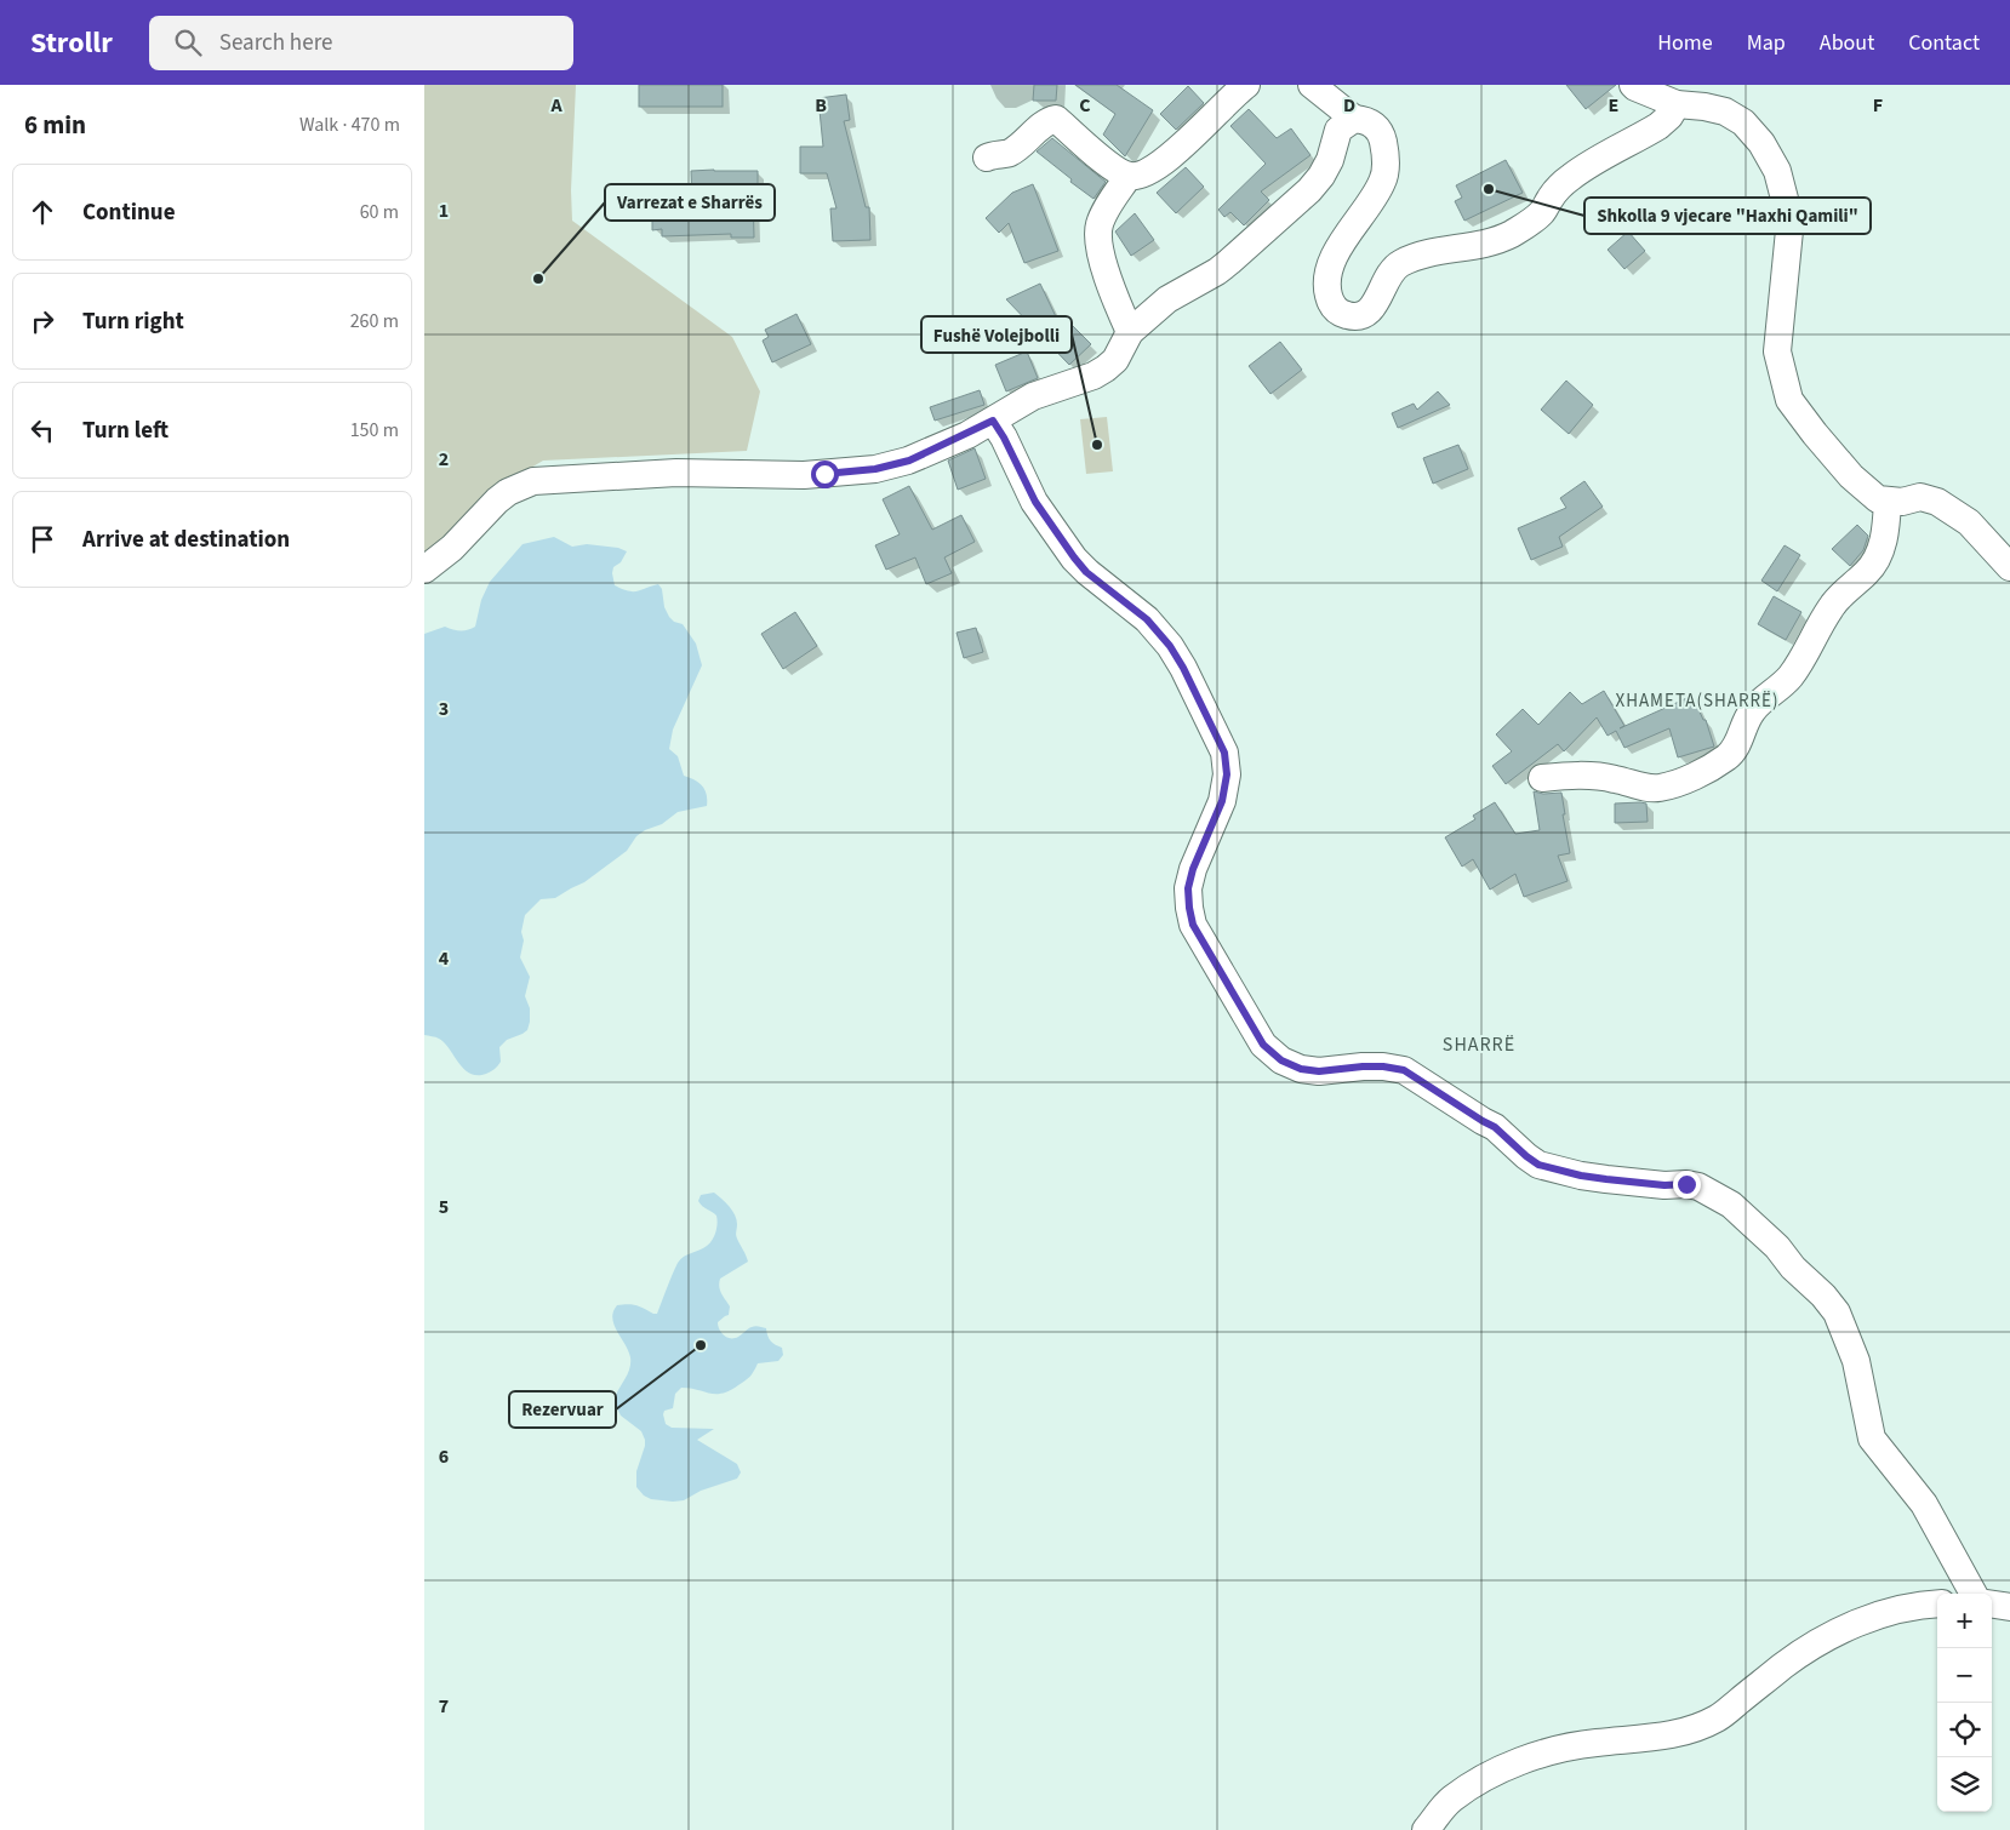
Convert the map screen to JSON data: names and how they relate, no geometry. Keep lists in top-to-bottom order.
{
  "districts": ["XHAMETA(SHARRË)", "SHARRË"],
  "places": [
    "Shkolla 9 vjecare \"Haxhi Qamili\"",
    "Varrezat e Sharrës",
    "Fushë Volejbolli",
    "Rezervuar"
  ],
  "page": {
    "header": "Strollr",
    "search": "Search here",
    "nav": [
      "Home",
      "Map",
      "About",
      "Contact"
    ],
    "heading": ["6 min", "Walk · 470 m"],
    "list": [
      ["Continue", "60 m"],
      ["Turn right", "260 m"],
      ["Turn left", "150 m"],
      "Arrive at destination"
    ],
    "map_buttons": ["+", "−"]
  },
  "grid": {
    "columns": [
      "A",
      "B",
      "C",
      "D",
      "E",
      "F"
    ],
    "rows": [
      "1",
      "2",
      "3",
      "4",
      "5",
      "6",
      "7"
    ]
  }
}
